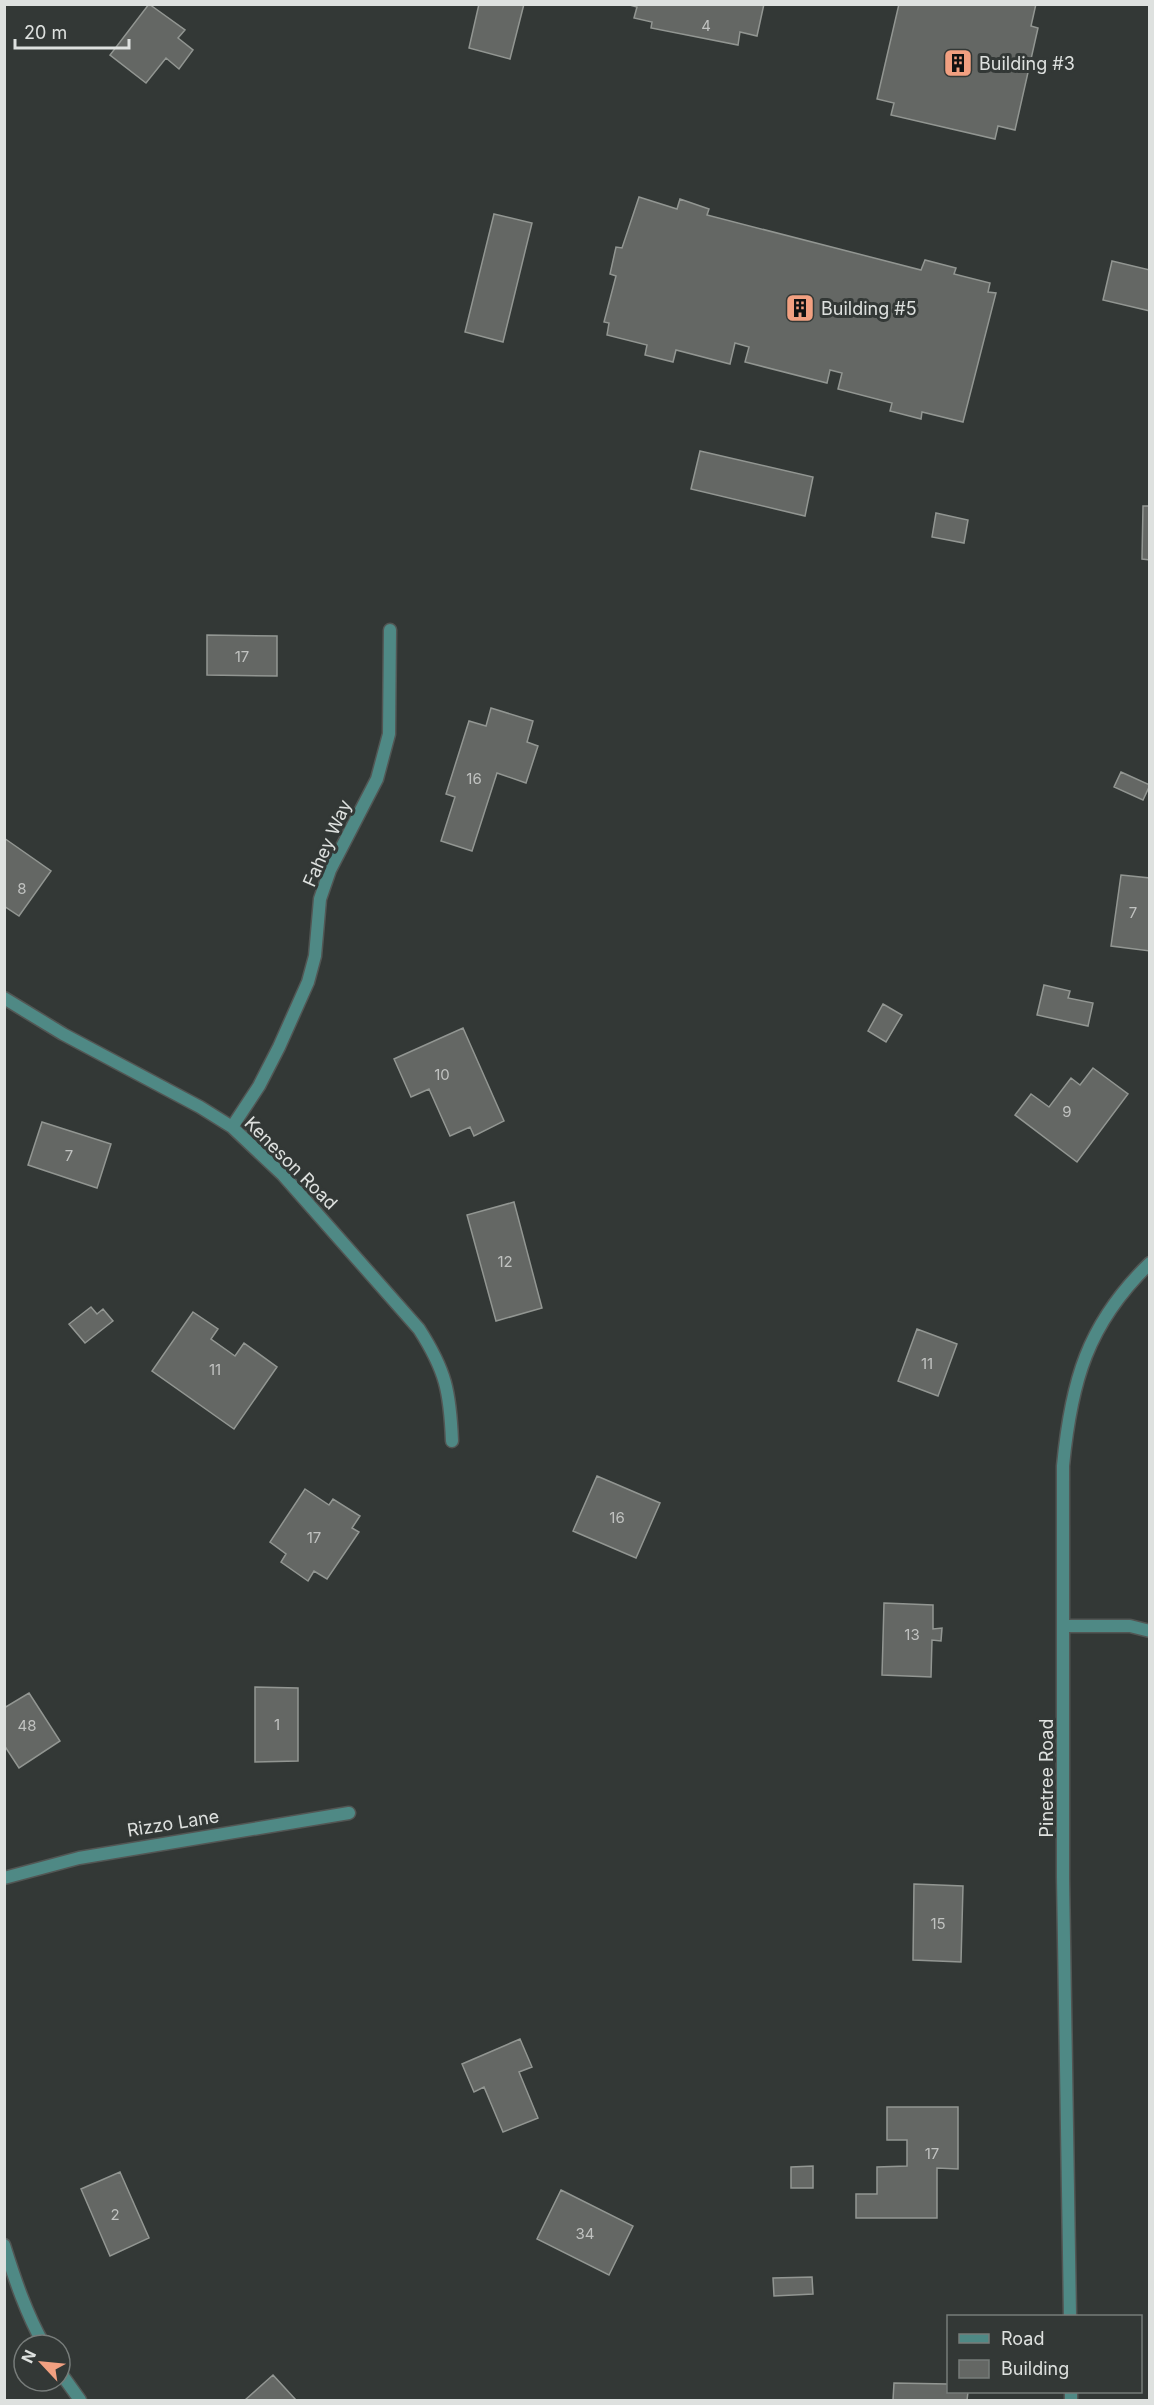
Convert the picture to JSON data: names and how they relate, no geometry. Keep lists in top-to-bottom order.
{
  "streets": {
    "street": [
      "Fahey Way",
      "Keneson Road",
      "Pinetree Road",
      "Rizzo Lane"
    ]
  },
  "crossings": [
    ["Fahey Way", "Keneson Road"]
  ],
  "places": {
    "building": ["Building #3", "Building #5"]
  },
  "house_numbers": [
    "4",
    "17",
    "16",
    "8",
    "7",
    "10",
    "9",
    "7",
    "12",
    "11",
    "11",
    "16",
    "17",
    "13",
    "1",
    "48",
    "15",
    "17",
    "2",
    "34"
  ],
  "legend": ["Road", "Building"],
  "scale_bar": "20 m",
  "north": "top left"
}
